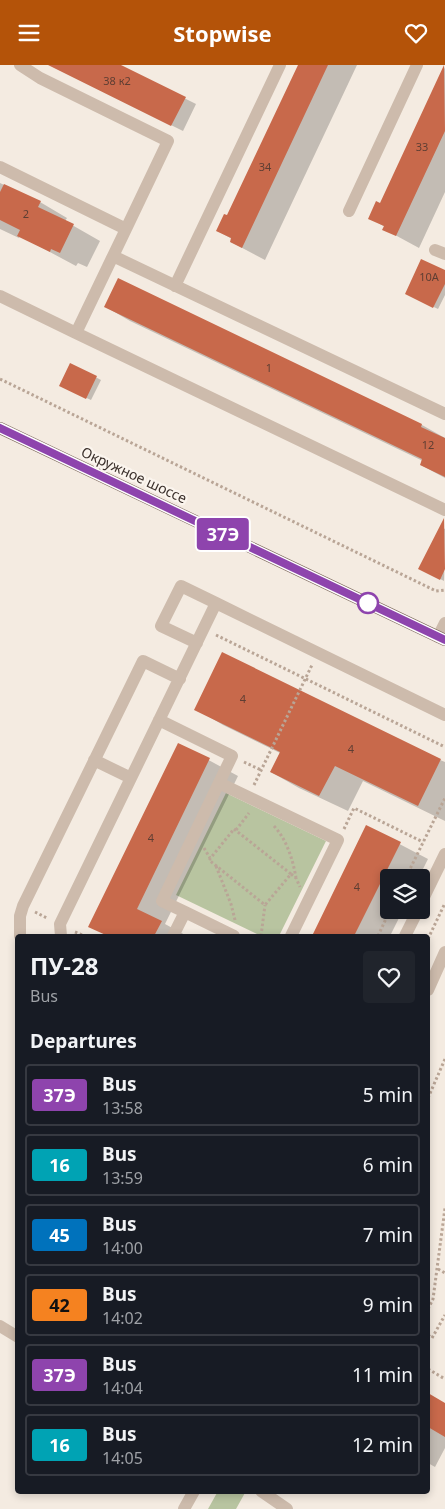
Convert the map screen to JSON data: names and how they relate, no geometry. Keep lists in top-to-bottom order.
{
  "streets": {
    "main road": ["Окружное шоссе"]
  },
  "lines": ["bus line 37Э"],
  "house_numbers": [
    "38 к2",
    "33",
    "34",
    "2",
    "10А",
    "1",
    "12",
    "4",
    "4",
    "4",
    "4"
  ],
  "page": {
    "header": "Stopwise",
    "on_map": "37Э",
    "heading": [
      ["ПУ-28", "Bus"],
      "Departures"
    ],
    "list": [
      {
        "mark": "37Э",
        "name": "Bus",
        "note": "13:58",
        "value": "5 min"
      },
      {
        "mark": "16",
        "name": "Bus",
        "note": "13:59",
        "value": "6 min"
      },
      {
        "mark": "45",
        "name": "Bus",
        "note": "14:00",
        "value": "7 min"
      },
      {
        "mark": "42",
        "name": "Bus",
        "note": "14:02",
        "value": "9 min"
      },
      {
        "mark": "37Э",
        "name": "Bus",
        "note": "14:04",
        "value": "11 min"
      },
      {
        "mark": "16",
        "name": "Bus",
        "note": "14:05",
        "value": "12 min"
      }
    ]
  }
}
